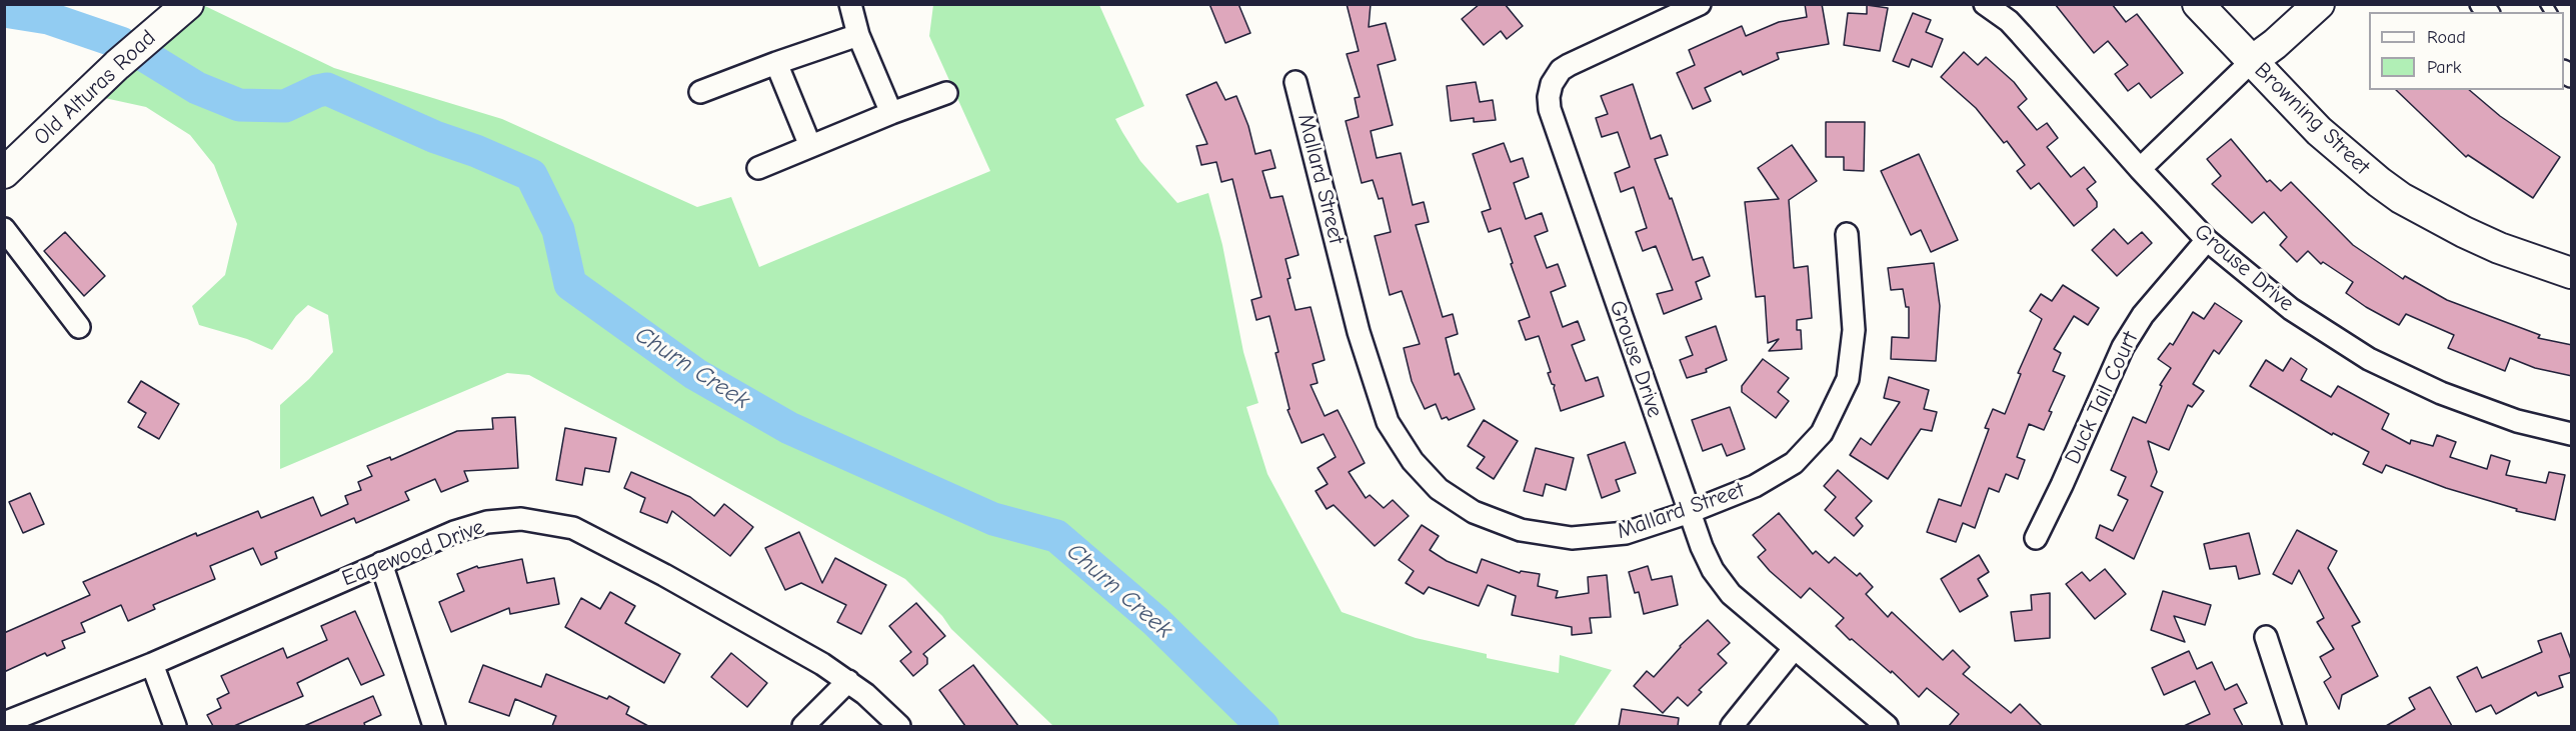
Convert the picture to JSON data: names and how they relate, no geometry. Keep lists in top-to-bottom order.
{
  "streets": {
    "street": [
      "Old Alturas Road",
      "Browning Street",
      "Mallard Street",
      "Grouse Drive",
      "Duck Tail Court",
      "Edgewood Drive"
    ]
  },
  "crossings": [
    ["Mallard Street", "Grouse Drive"],
    ["Grouse Drive", "Duck Tail Court"]
  ],
  "water": ["Churn Creek"],
  "legend": ["Road", "Park"]
}
